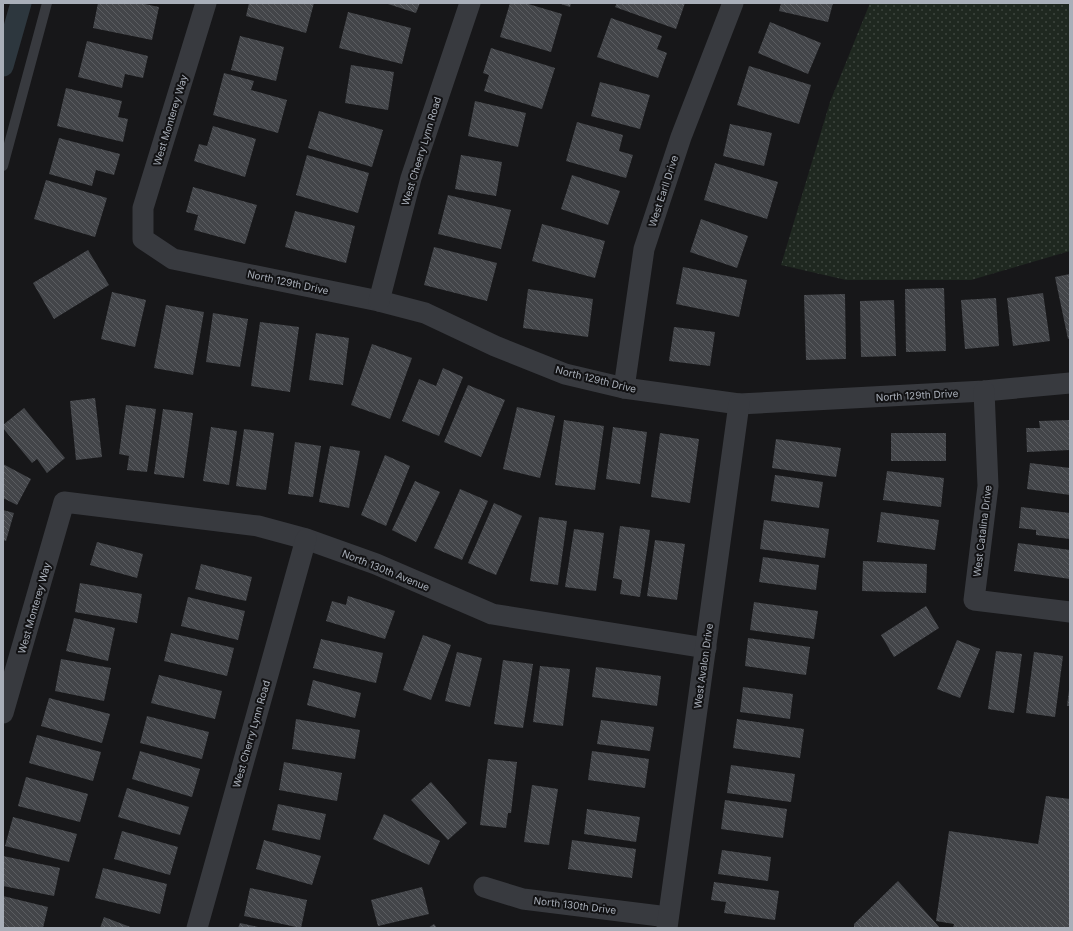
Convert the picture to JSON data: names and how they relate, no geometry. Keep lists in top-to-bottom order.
{
  "streets": {
    "street": [
      "West Monterey Way",
      "West Cheery Lynn Road",
      "West Earll Drive",
      "North 129th Drive",
      "West Catalina Drive",
      "North 130th Avenue",
      "West Avalon Drive",
      "West Cherry Lynn Road",
      "North 130th Drive"
    ]
  },
  "crossings": [
    ["West Monterey Way", "North 129th Drive"],
    ["West Monterey Way", "North 130th Avenue"],
    ["West Cheery Lynn Road", "North 129th Drive"],
    ["West Earll Drive", "North 129th Drive"],
    ["North 129th Drive", "West Catalina Drive"],
    ["North 129th Drive", "West Avalon Drive"],
    ["North 130th Avenue", "West Avalon Drive"],
    ["North 130th Avenue", "West Cherry Lynn Road"],
    ["West Avalon Drive", "North 130th Drive"]
  ]
}
